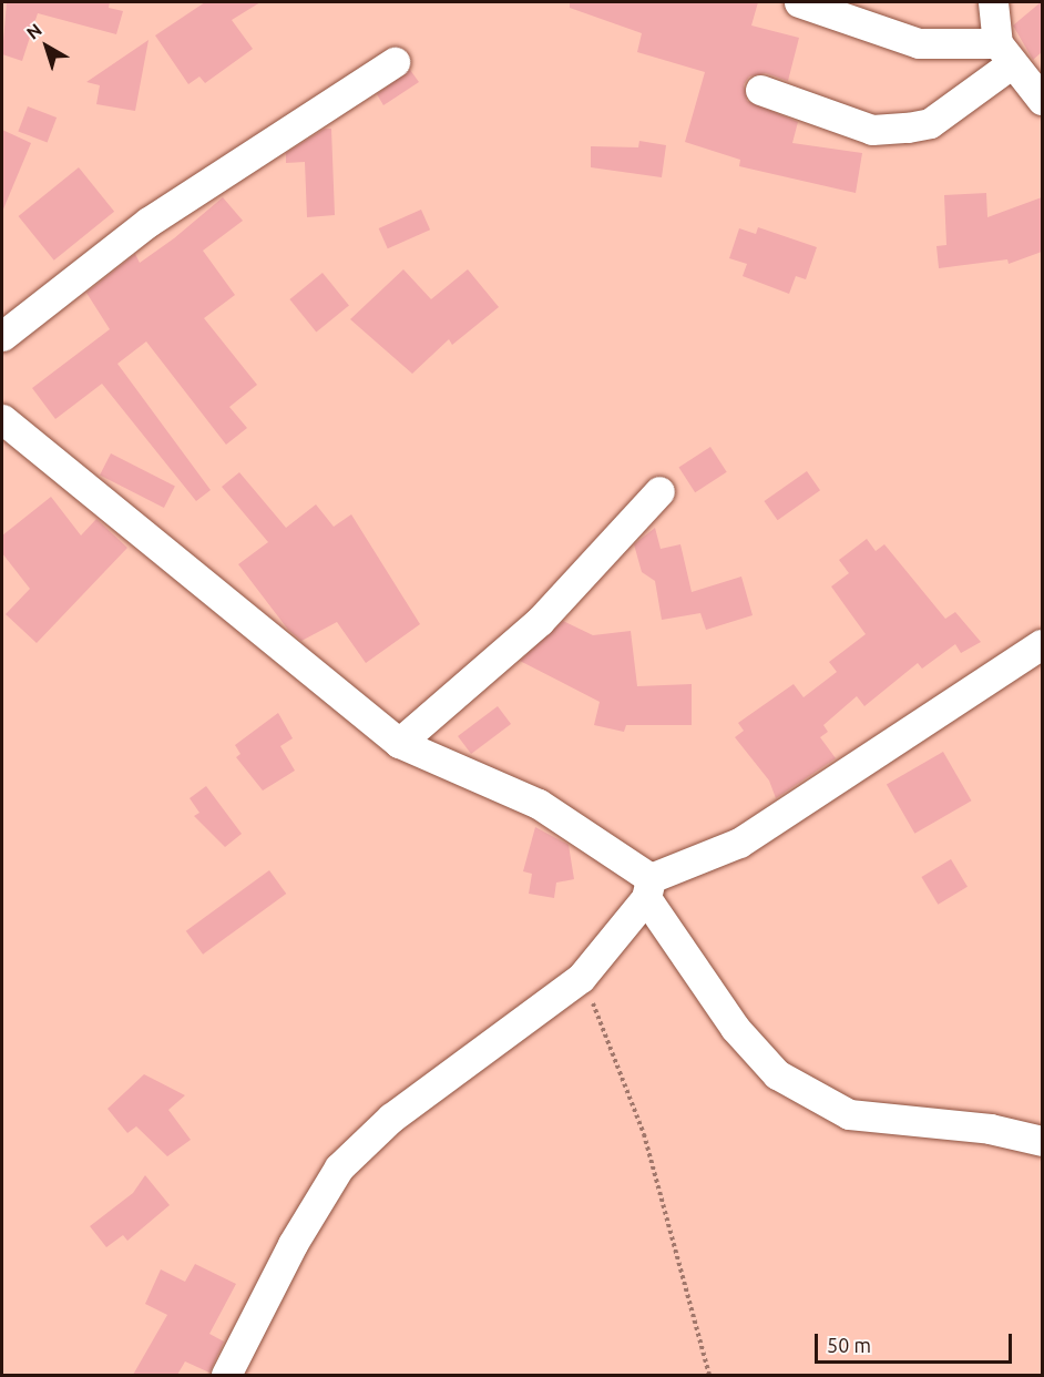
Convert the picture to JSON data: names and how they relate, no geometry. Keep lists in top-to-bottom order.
{
  "scale_bar": "50 m",
  "north": "top left"
}
